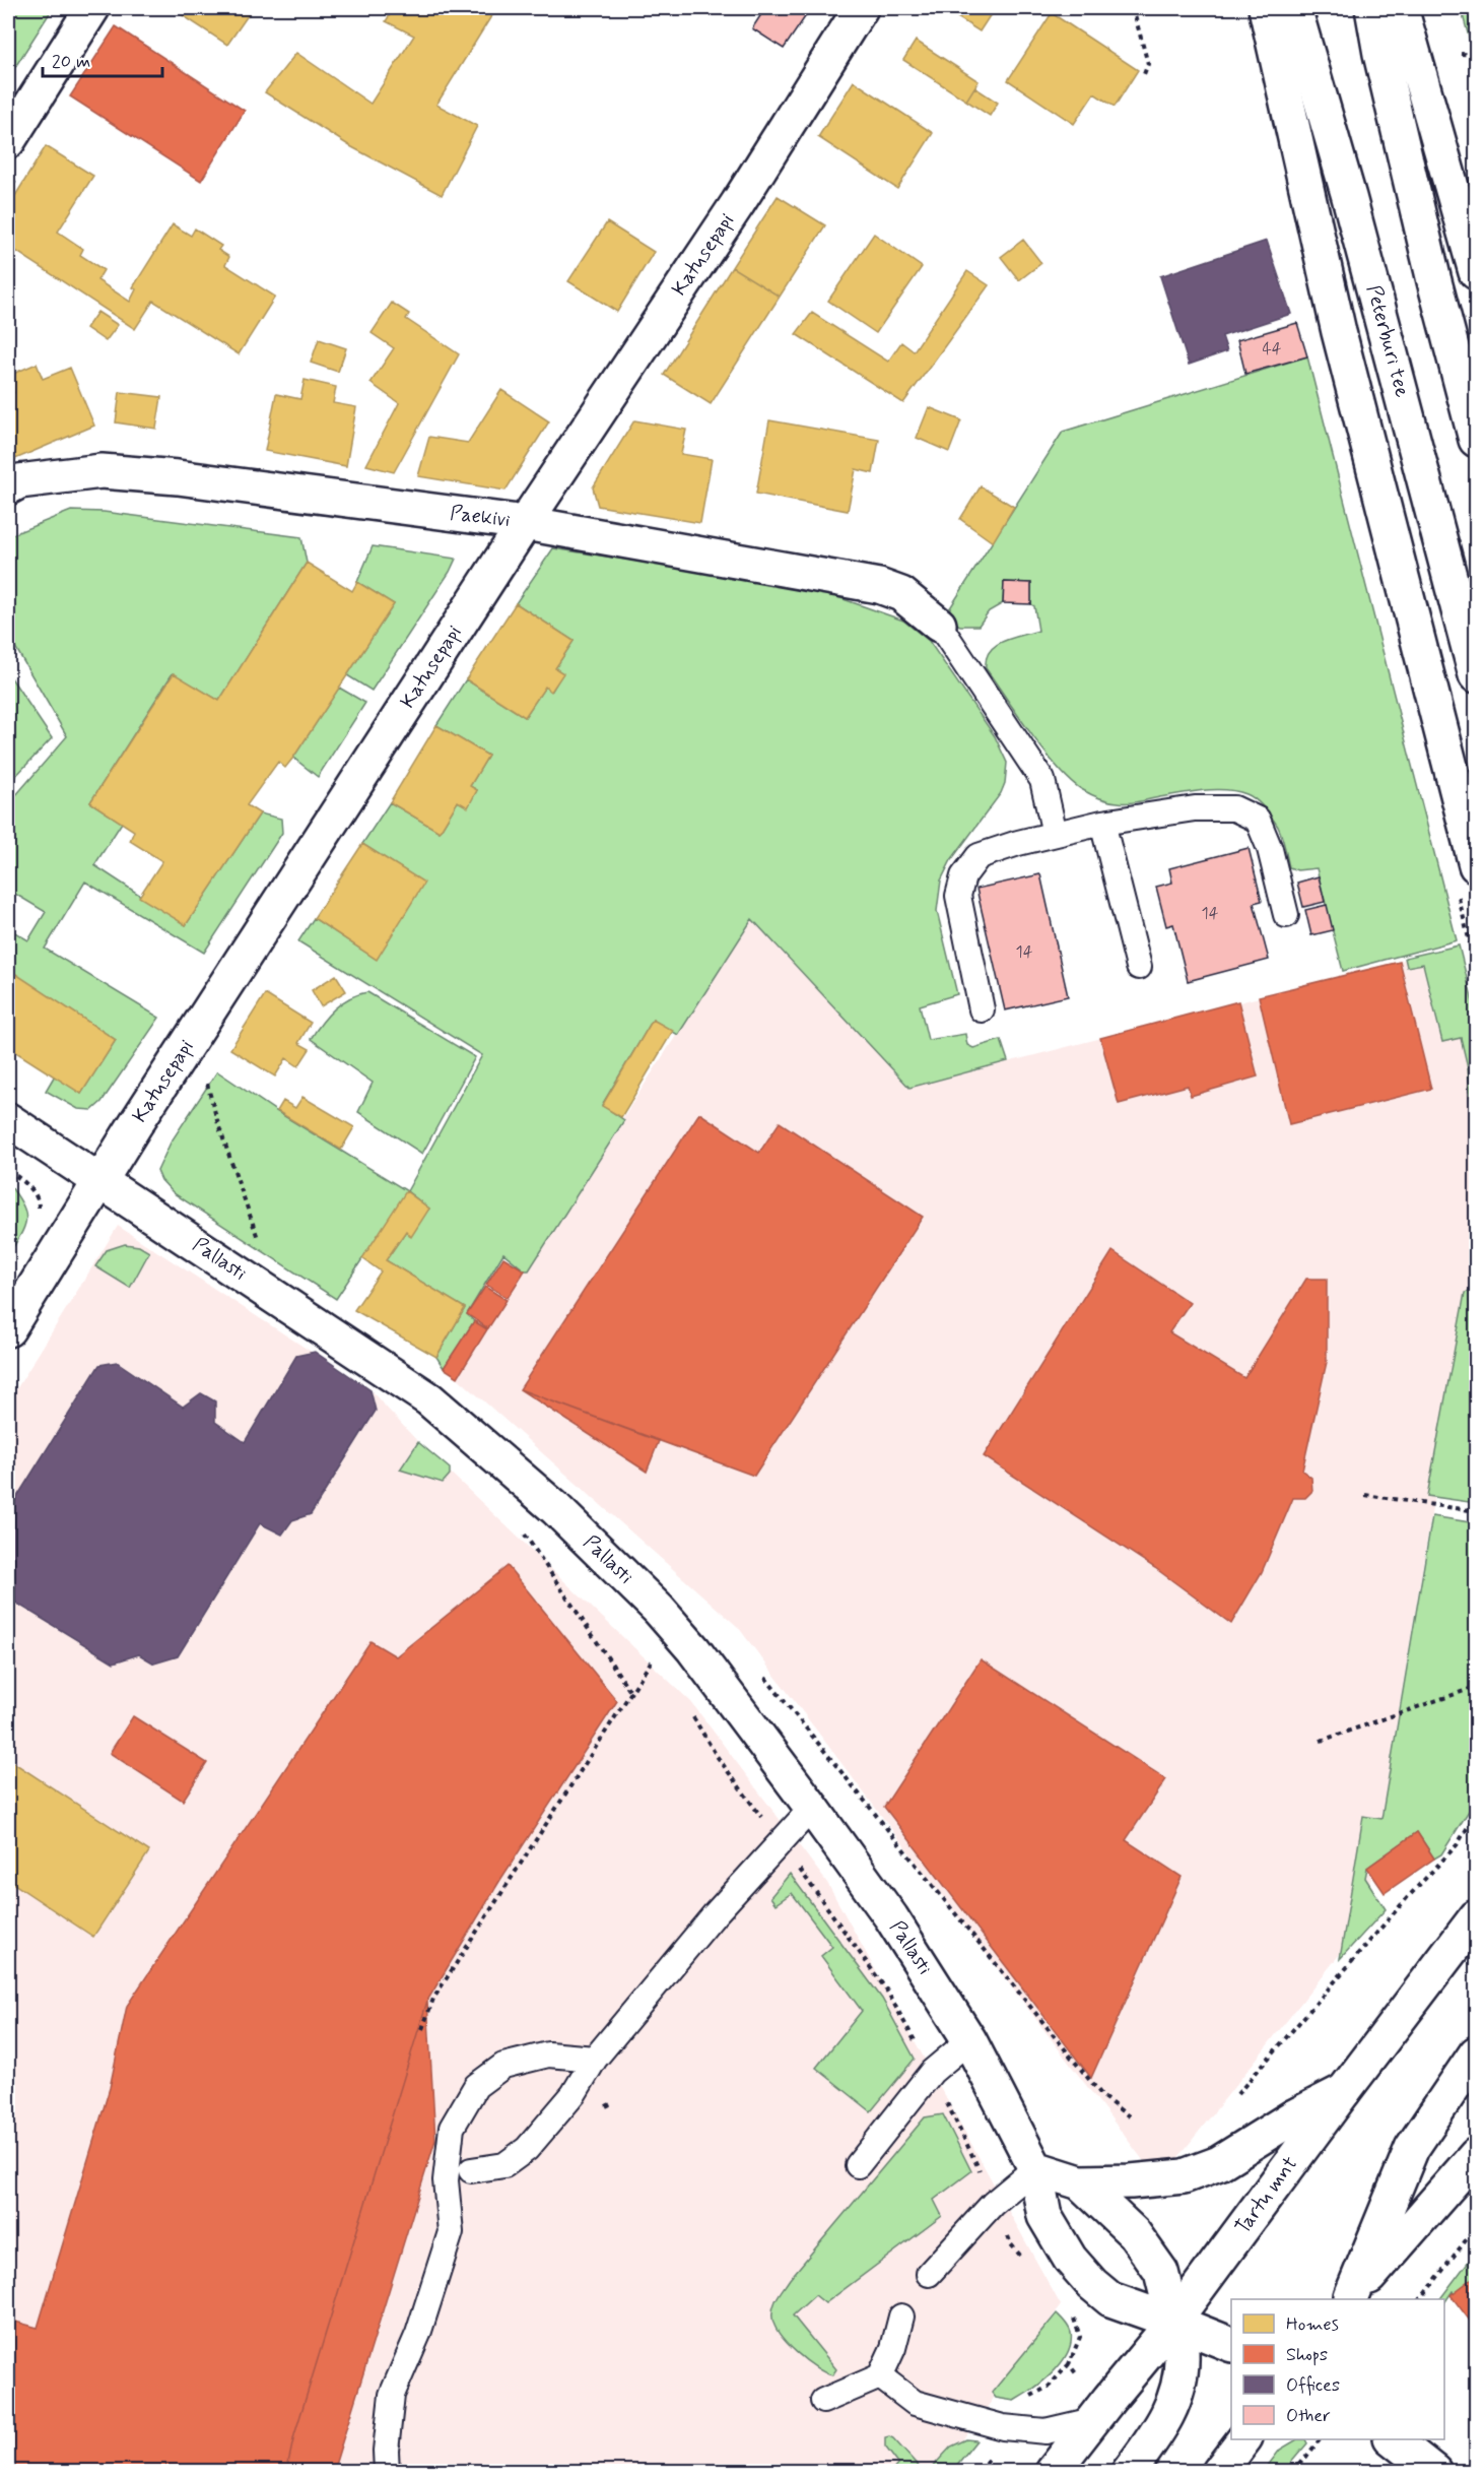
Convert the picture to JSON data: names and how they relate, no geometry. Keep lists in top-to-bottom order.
{
  "streets": {
    "main road": [
      "Katusepapi",
      "Peterburi tee",
      "Paekivi",
      "Pallasti",
      "Tartu mnt"
    ]
  },
  "crossings": [
    ["Katusepapi", "Paekivi"],
    ["Katusepapi", "Pallasti"],
    ["Pallasti", "Tartu mnt"]
  ],
  "house_numbers": ["44", "14", "14"],
  "legend": [
    "Homes",
    "Shops",
    "Offices",
    "Other"
  ],
  "scale_bar": "20 m"
}
